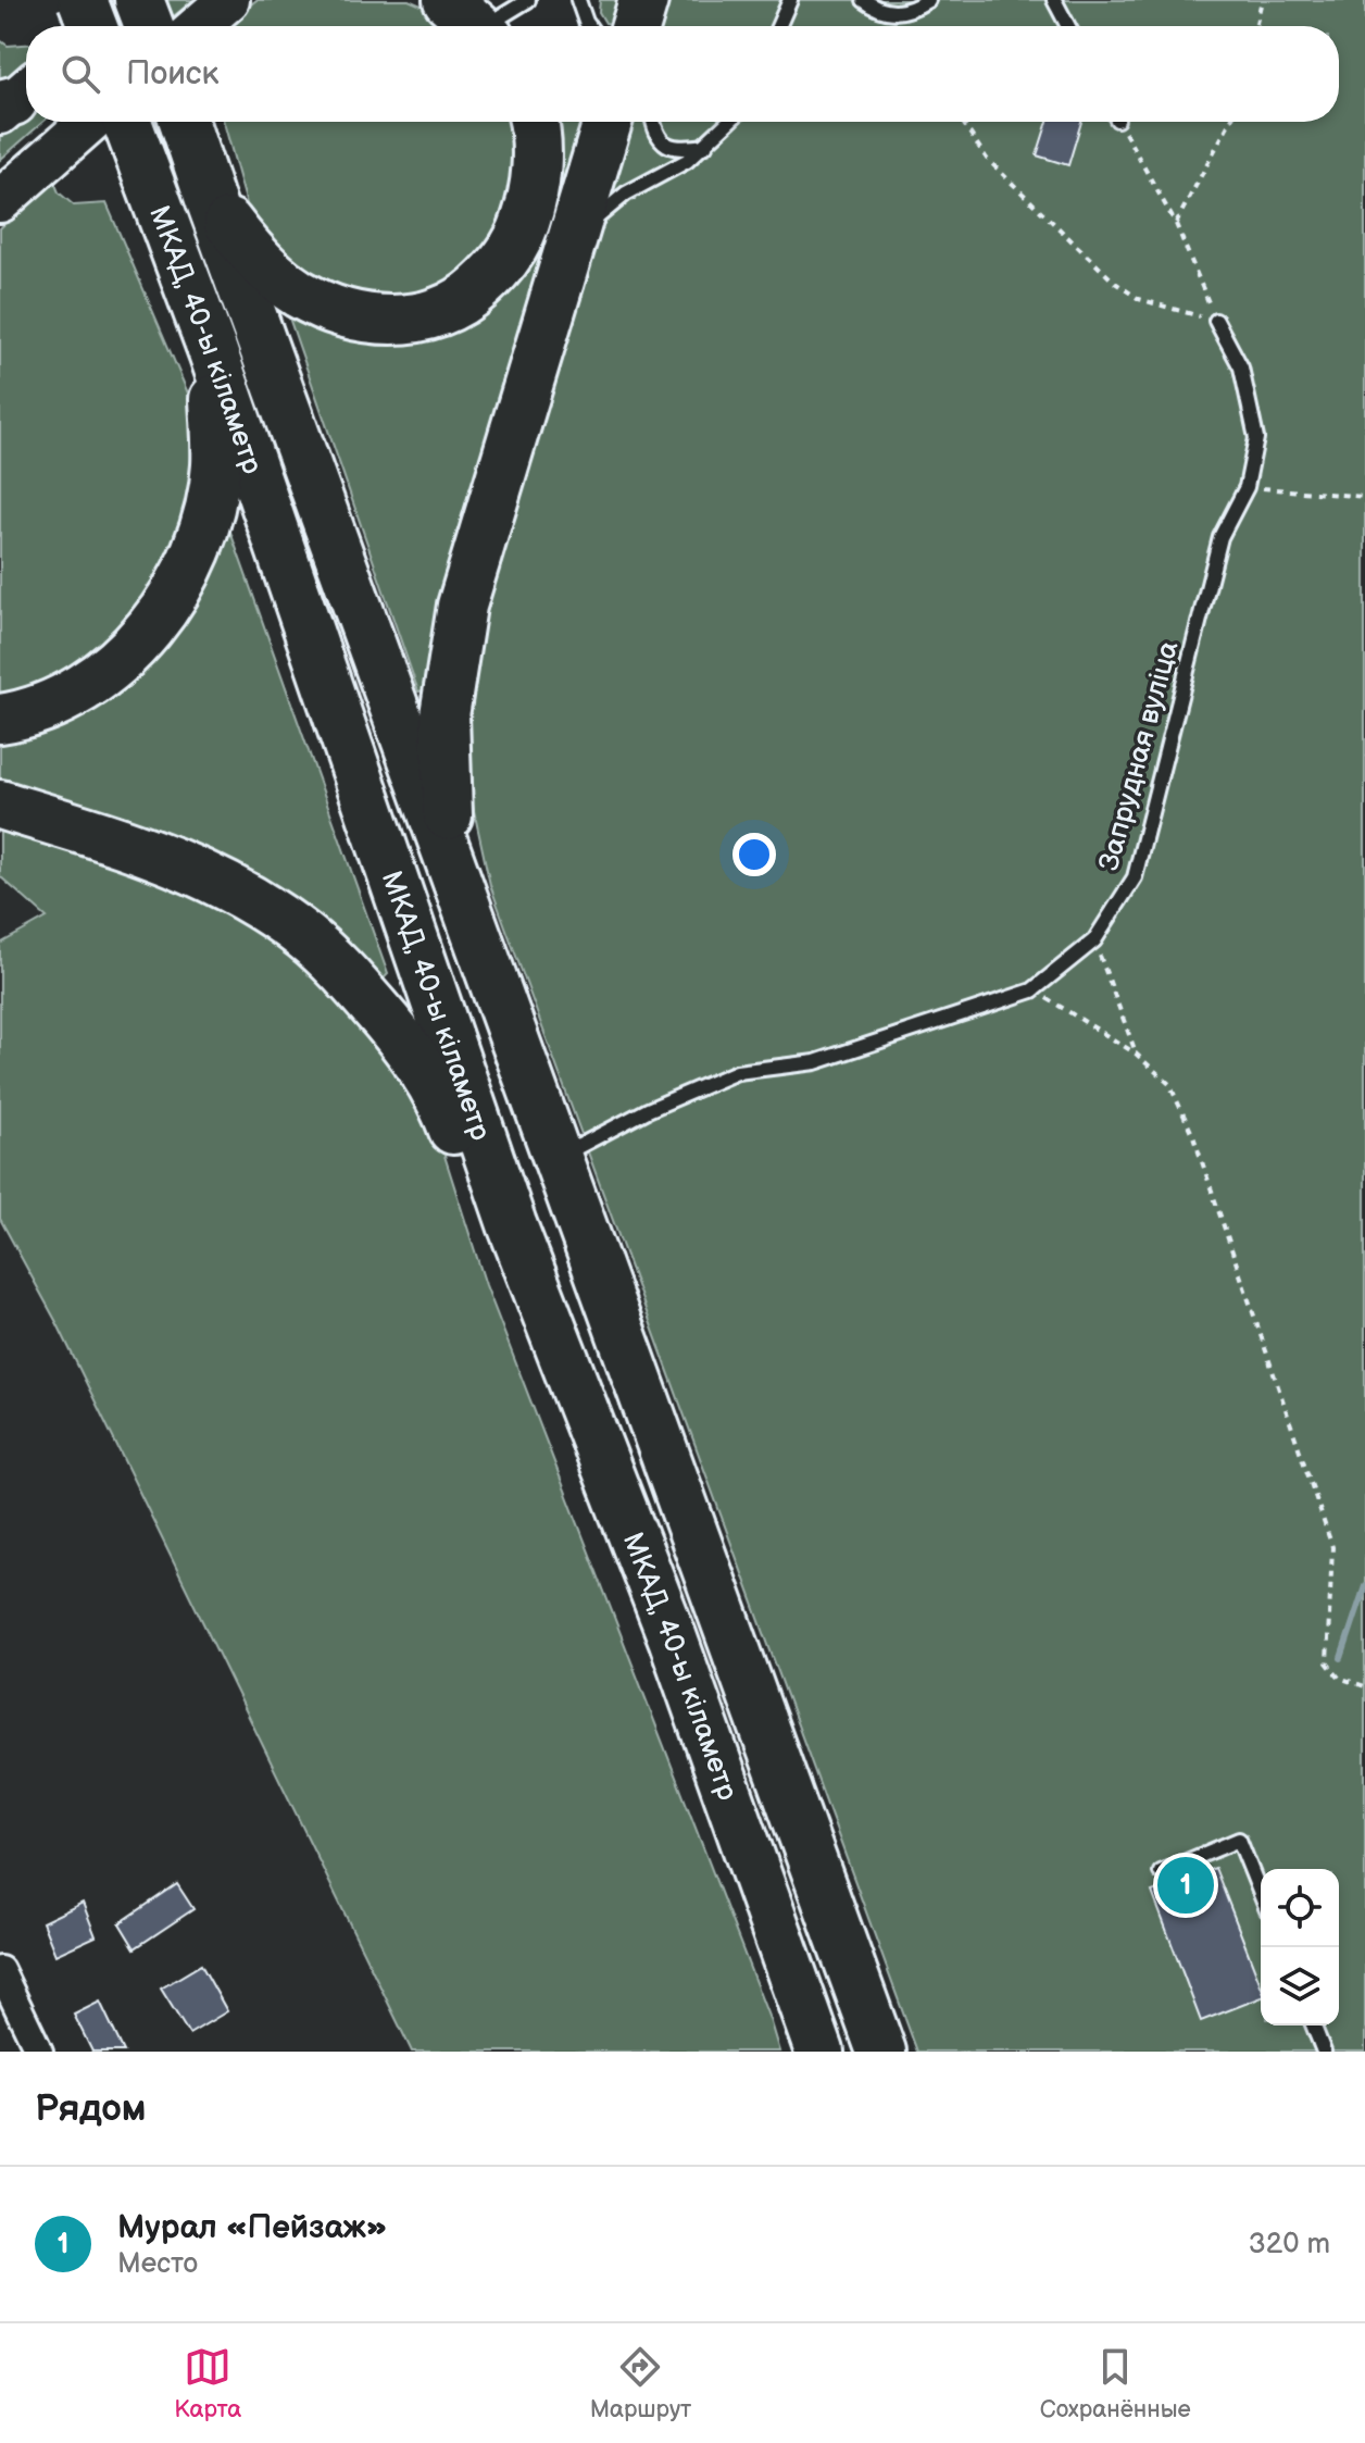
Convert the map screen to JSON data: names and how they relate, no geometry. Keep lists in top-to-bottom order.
{
  "streets": {
    "highway": ["МКАД, 40-ы кіламетр"],
    "lane": ["Запрудная вуліца"]
  },
  "crossings": [
    ["МКАД, 40-ы кіламетр", "Запрудная вуліца"]
  ],
  "page": {
    "search": "Поиск",
    "pins": "1",
    "heading": "Рядом",
    "list": [
      {
        "mark": "1",
        "name": "Мурал «Пейзаж»",
        "note": "Место",
        "value": "320 m"
      }
    ],
    "nav": ["Карта", "Маршрут", "Сохранённые"]
  }
}
